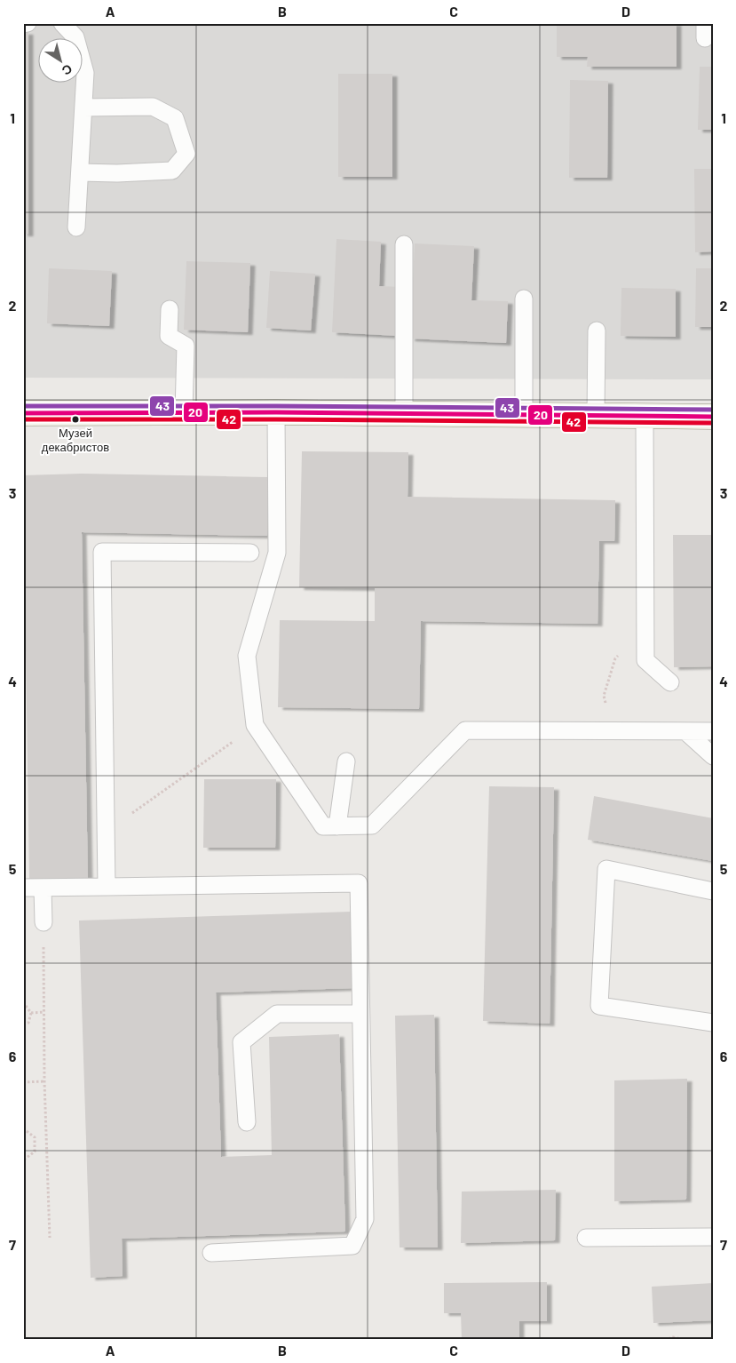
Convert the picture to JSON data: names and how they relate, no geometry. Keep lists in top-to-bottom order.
{
  "places": ["Музей декабристов"],
  "lines": ["transit line 43", "transit line 20", "transit line 42"],
  "north": "bottom right",
  "grid": {
    "columns": [
      "A",
      "B",
      "C",
      "D"
    ],
    "rows": [
      "1",
      "2",
      "3",
      "4",
      "5",
      "6",
      "7"
    ]
  }
}
